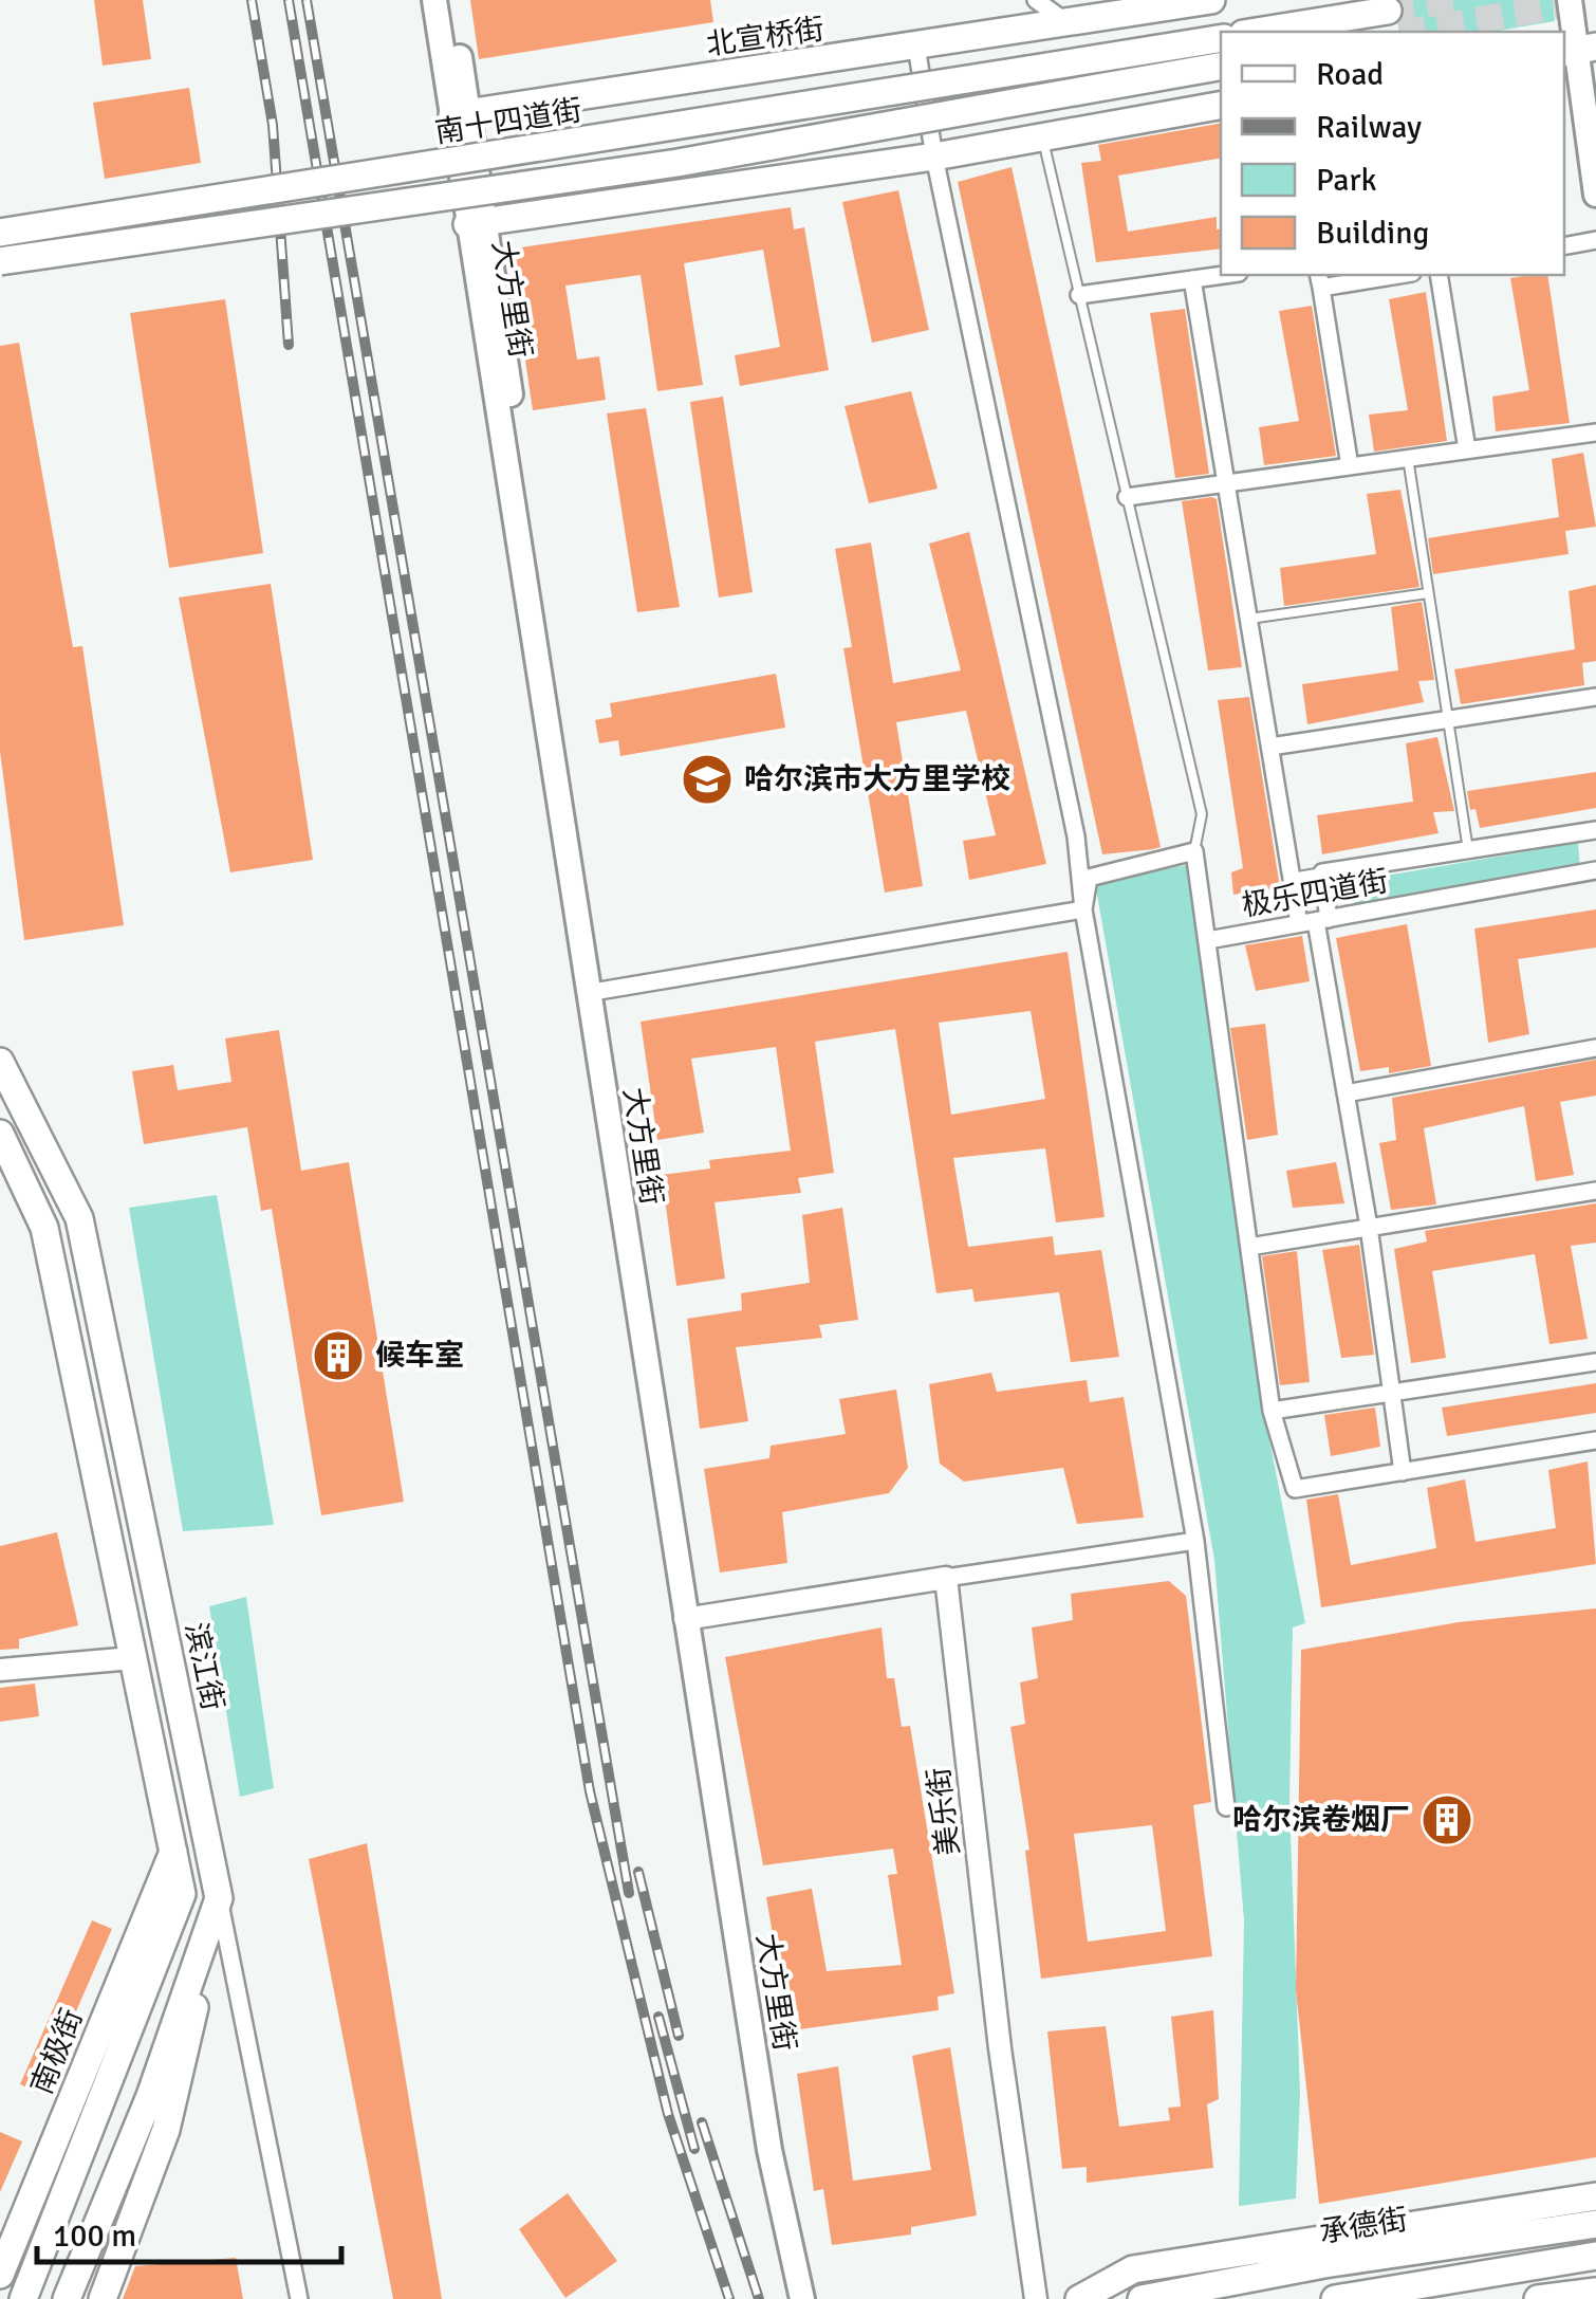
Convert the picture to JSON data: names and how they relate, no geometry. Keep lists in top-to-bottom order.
{
  "streets": {
    "main road": [
      "北宣桥街",
      "南十四道街",
      "大方里街",
      "滨江街",
      "南极街",
      "承德街"
    ],
    "street": ["极乐四道街", "美乐街"]
  },
  "crossings": [
    ["北宣桥街", "大方里街"]
  ],
  "places": {
    "school or university": ["哈尔滨市大方里学校"],
    "building": ["候车室", "哈尔滨卷烟厂"]
  },
  "legend": [
    "Road",
    "Railway",
    "Park",
    "Building"
  ],
  "scale_bar": "100 m"
}
